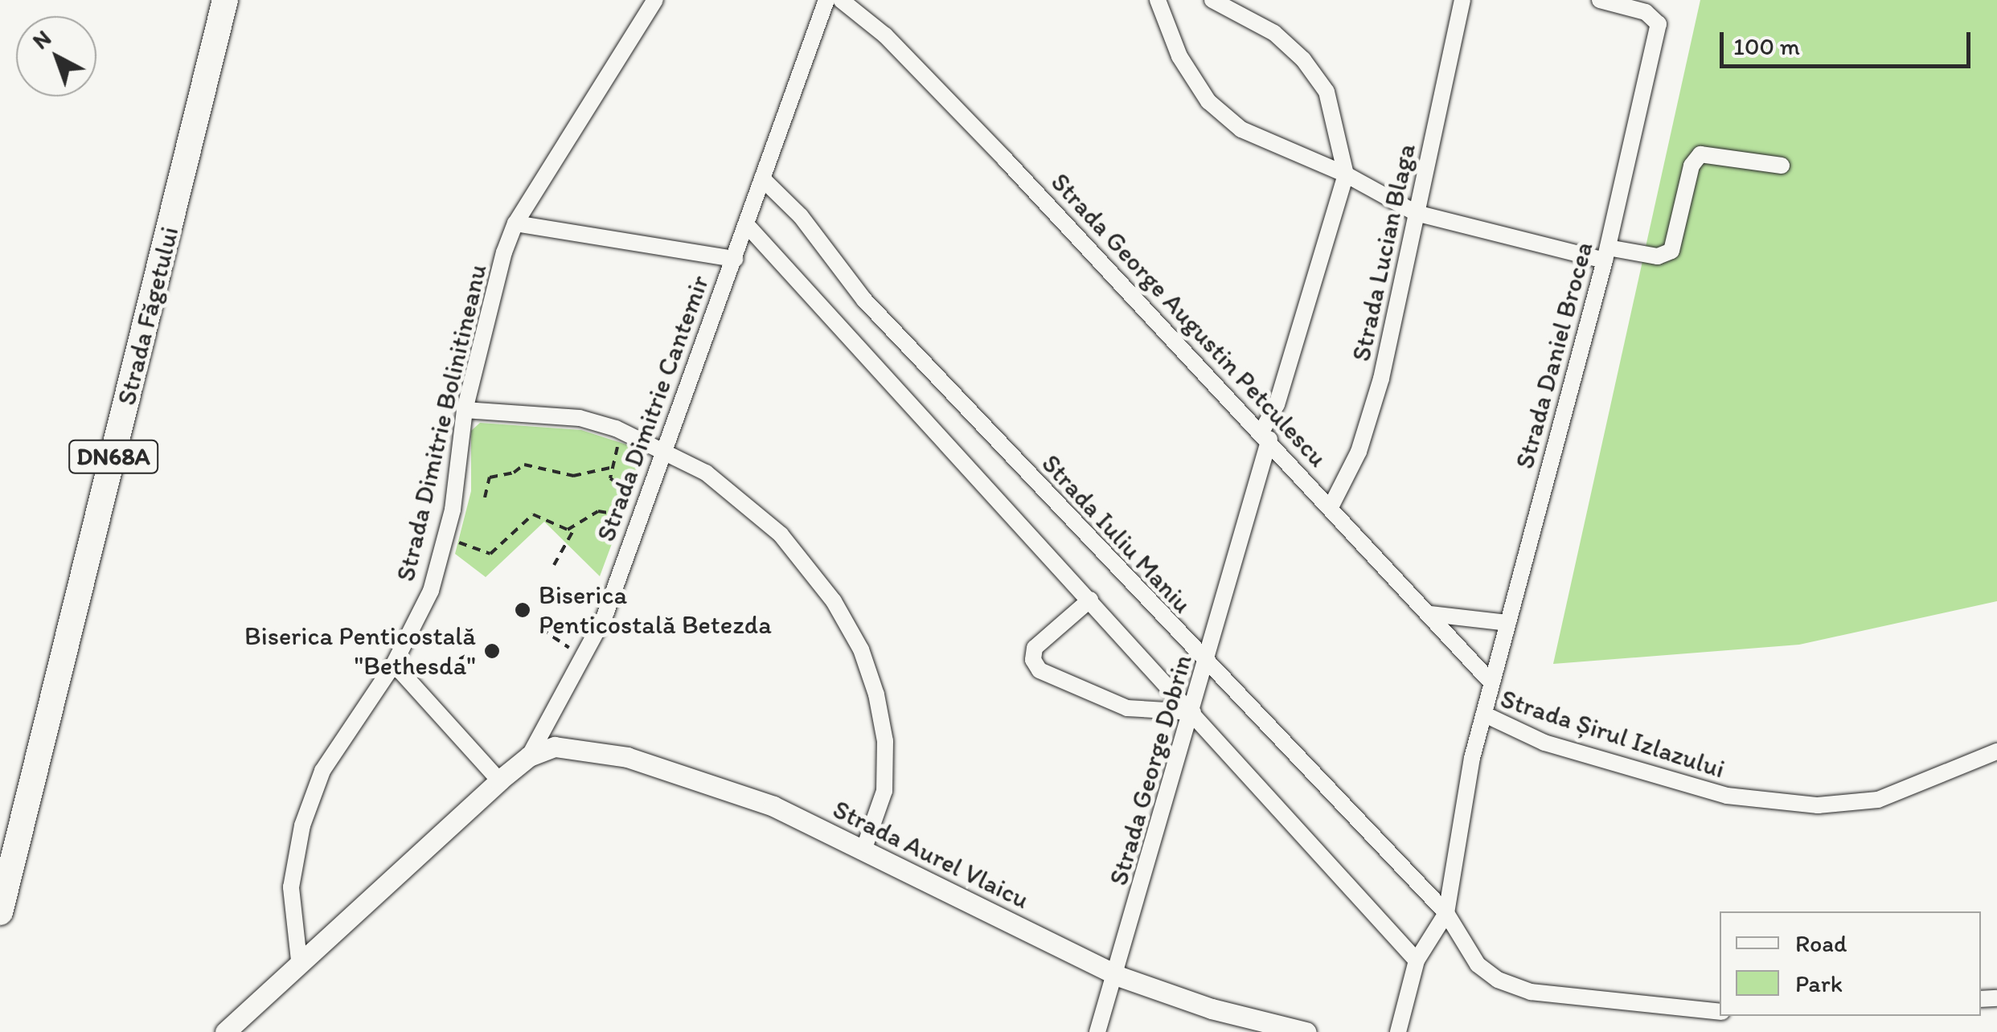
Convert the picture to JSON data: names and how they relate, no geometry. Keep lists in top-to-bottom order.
{
  "streets": {
    "main road": ["Strada Făgetului", "DN68A"],
    "street": [
      "Strada Lucian Blaga",
      "Strada George Augustin Petculescu",
      "Strada Daniel Brocea",
      "Strada Dimitrie Cantemir",
      "Strada Dimitrie Bolinitineanu",
      "Strada Iuliu Maniu",
      "Strada Șirul Izlazului",
      "Strada George Dobrin",
      "Strada Aurel Vlaicu"
    ]
  },
  "crossings": [
    ["Strada Lucian Blaga", "Strada George Augustin Petculescu"],
    ["Strada George Augustin Petculescu", "Strada Daniel Brocea"],
    ["Strada George Augustin Petculescu", "Strada George Dobrin"],
    ["Strada Daniel Brocea", "Strada Șirul Izlazului"],
    ["Strada Dimitrie Cantemir", "Strada Dimitrie Bolinitineanu"],
    ["Strada Dimitrie Cantemir", "Strada Iuliu Maniu"],
    ["Strada Dimitrie Cantemir", "Strada Aurel Vlaicu"],
    ["Strada Iuliu Maniu", "Strada Șirul Izlazului"],
    ["Strada Iuliu Maniu", "Strada George Dobrin"],
    ["Strada George Dobrin", "Strada Aurel Vlaicu"]
  ],
  "places": ["Biserica Penticostală Betezda", "Biserica Penticostală \"Bethesda\""],
  "legend": ["Road", "Park"],
  "scale_bar": "100 m",
  "north": "top left"
}
